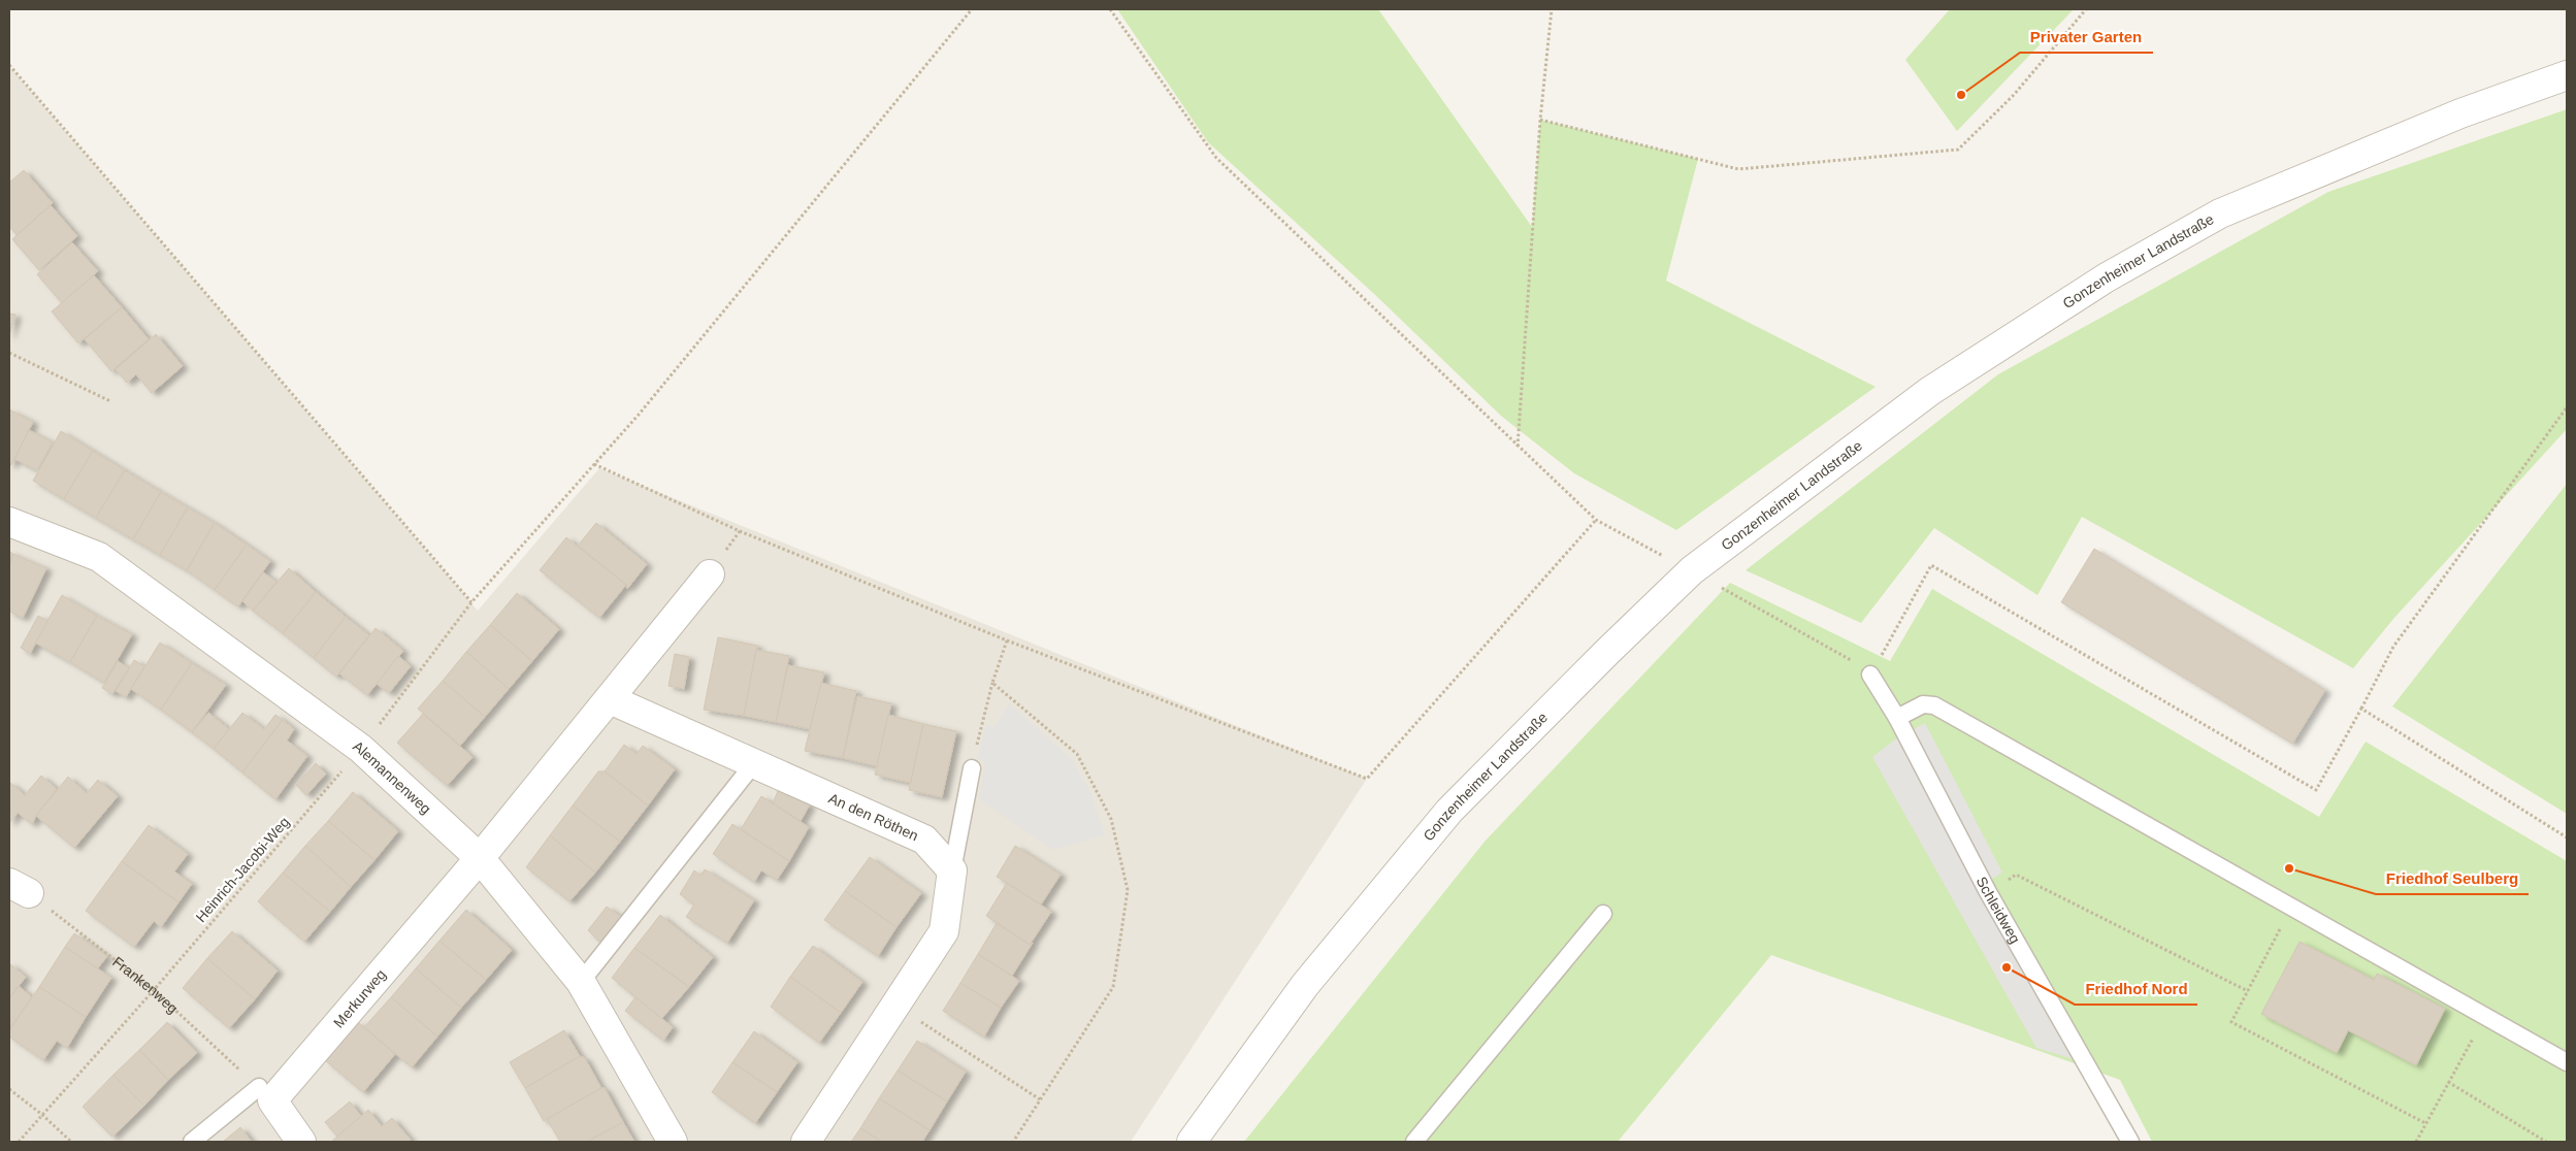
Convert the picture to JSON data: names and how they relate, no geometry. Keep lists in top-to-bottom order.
{
  "streets": {
    "street": [
      "Gonzenheimer Landstraße",
      "Alemannenweg",
      "An den Röthen",
      "Merkurweg"
    ],
    "lane": ["Schleidweg"],
    "path": ["Heinrich-Jacobi-Weg", "Frankenweg"]
  },
  "crossings": [
    ["Alemannenweg", "Heinrich-Jacobi-Weg"],
    ["Alemannenweg", "Merkurweg"],
    ["Heinrich-Jacobi-Weg", "Frankenweg"]
  ],
  "places": ["Privater Garten", "Friedhof Seulberg", "Friedhof Nord"]
}
